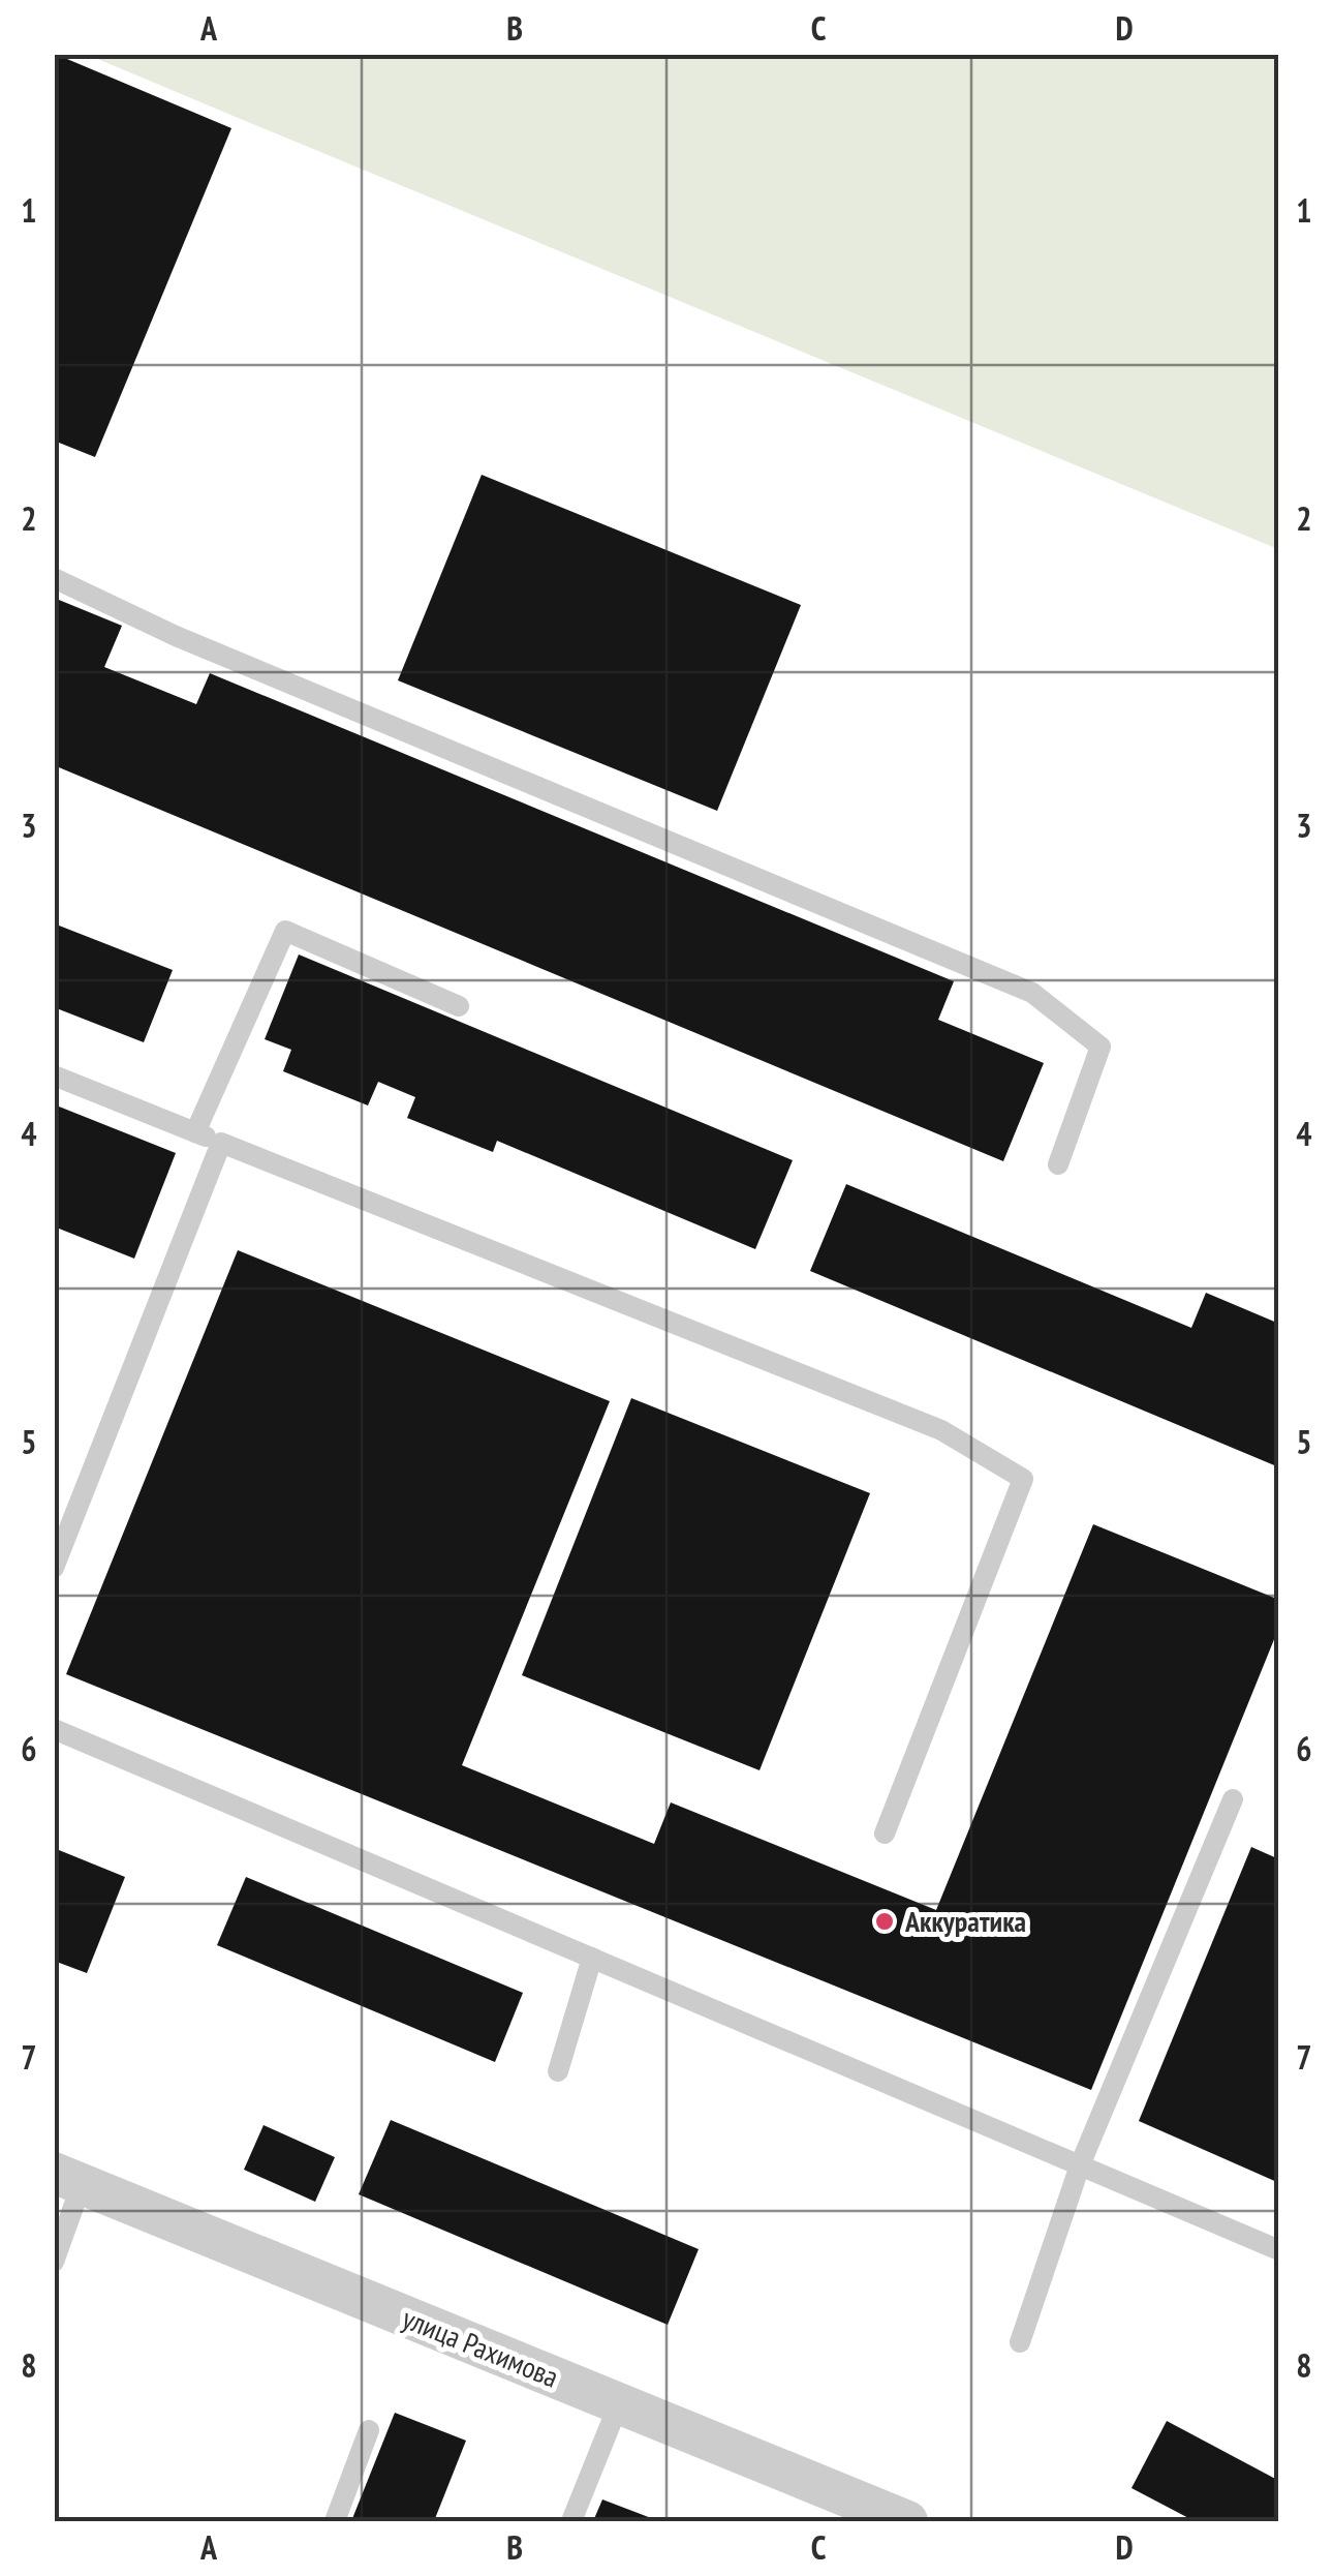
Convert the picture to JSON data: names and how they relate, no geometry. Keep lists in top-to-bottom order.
{
  "streets": {
    "street": ["улица Рахимова"]
  },
  "places": ["Аккуратика"],
  "grid": {
    "columns": [
      "A",
      "B",
      "C",
      "D"
    ],
    "rows": [
      "1",
      "2",
      "3",
      "4",
      "5",
      "6",
      "7",
      "8"
    ]
  }
}
